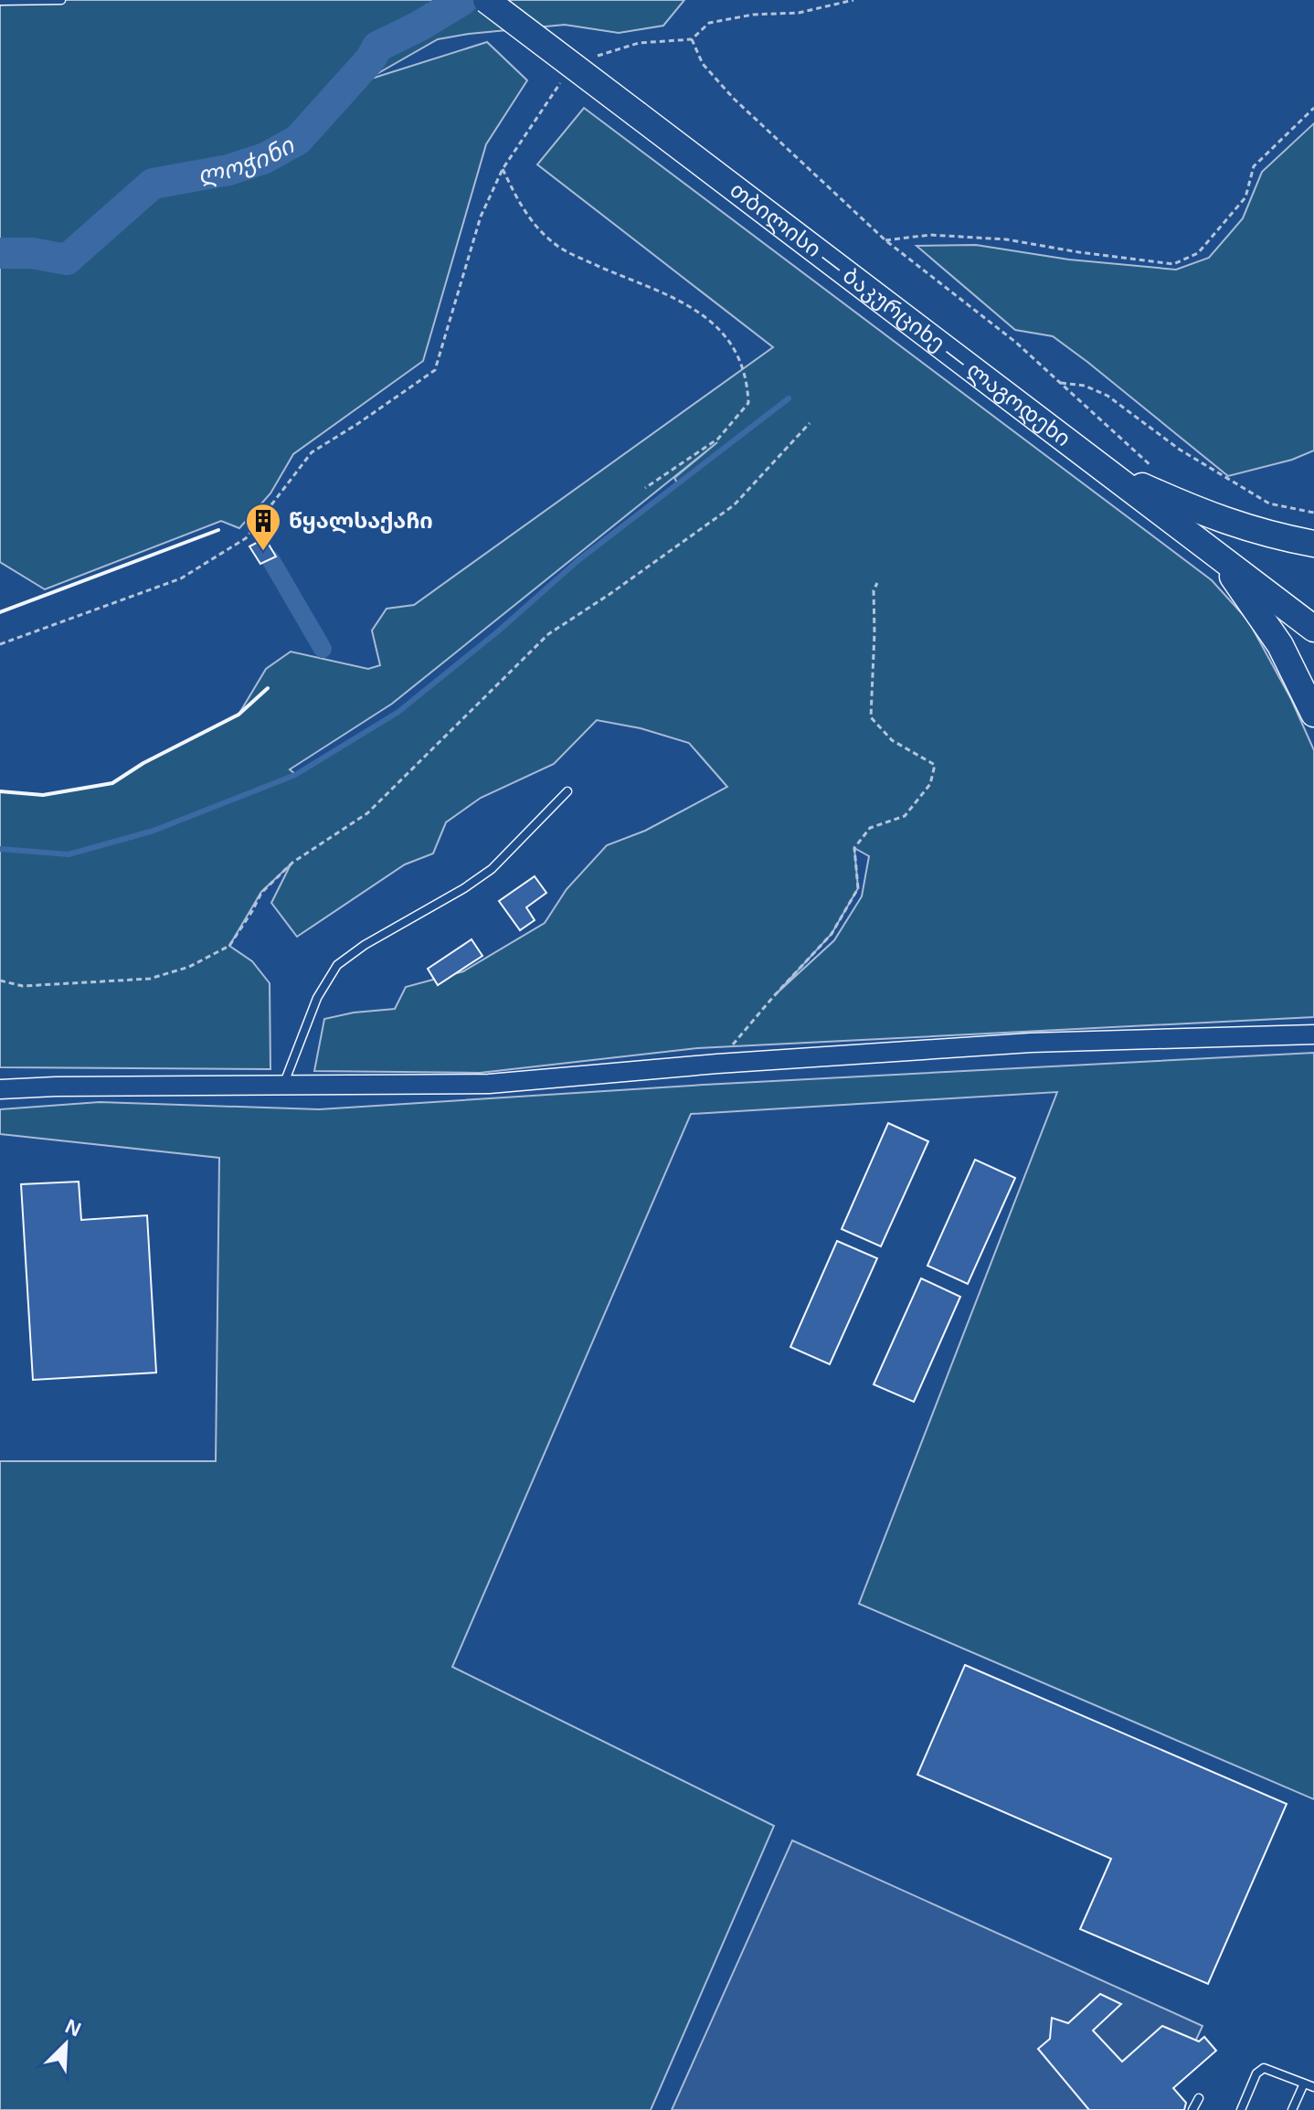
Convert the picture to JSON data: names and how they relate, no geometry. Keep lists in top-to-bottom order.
{
  "streets": {
    "highway": ["თბილისი — ბაკურციხე — ლაგოდეხი"]
  },
  "water": ["ლოჭინი"],
  "places": {
    "building": ["წყალსაქაჩი"]
  },
  "north": "top right"
}
